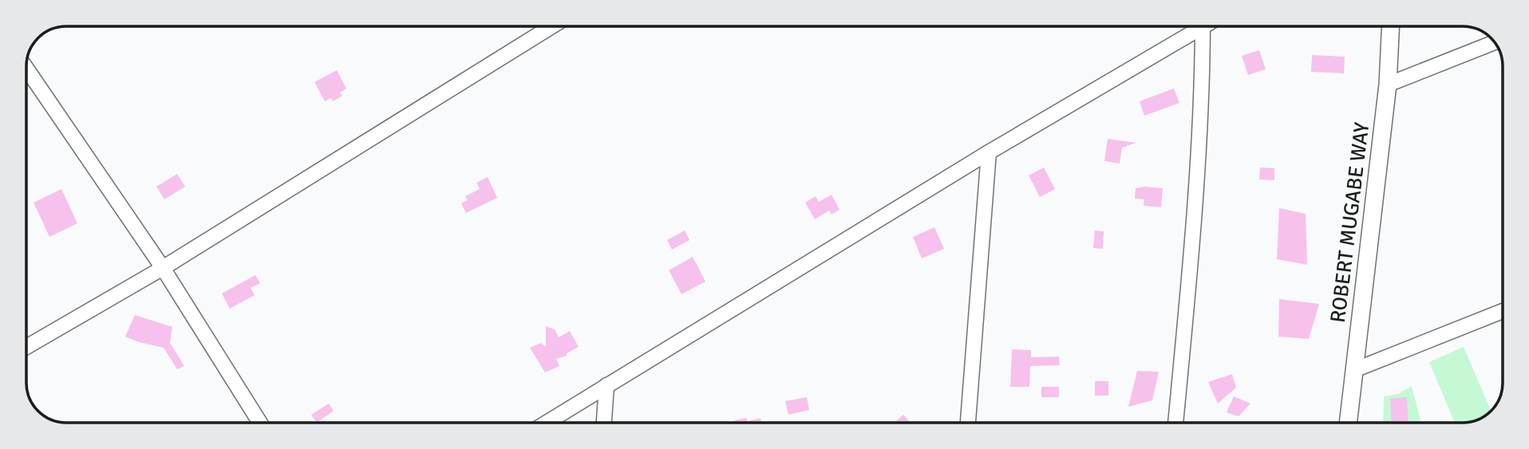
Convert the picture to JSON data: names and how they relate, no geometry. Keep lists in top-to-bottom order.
{
  "streets": {
    "main road": ["ROBERT MUGABE WAY"]
  }
}
